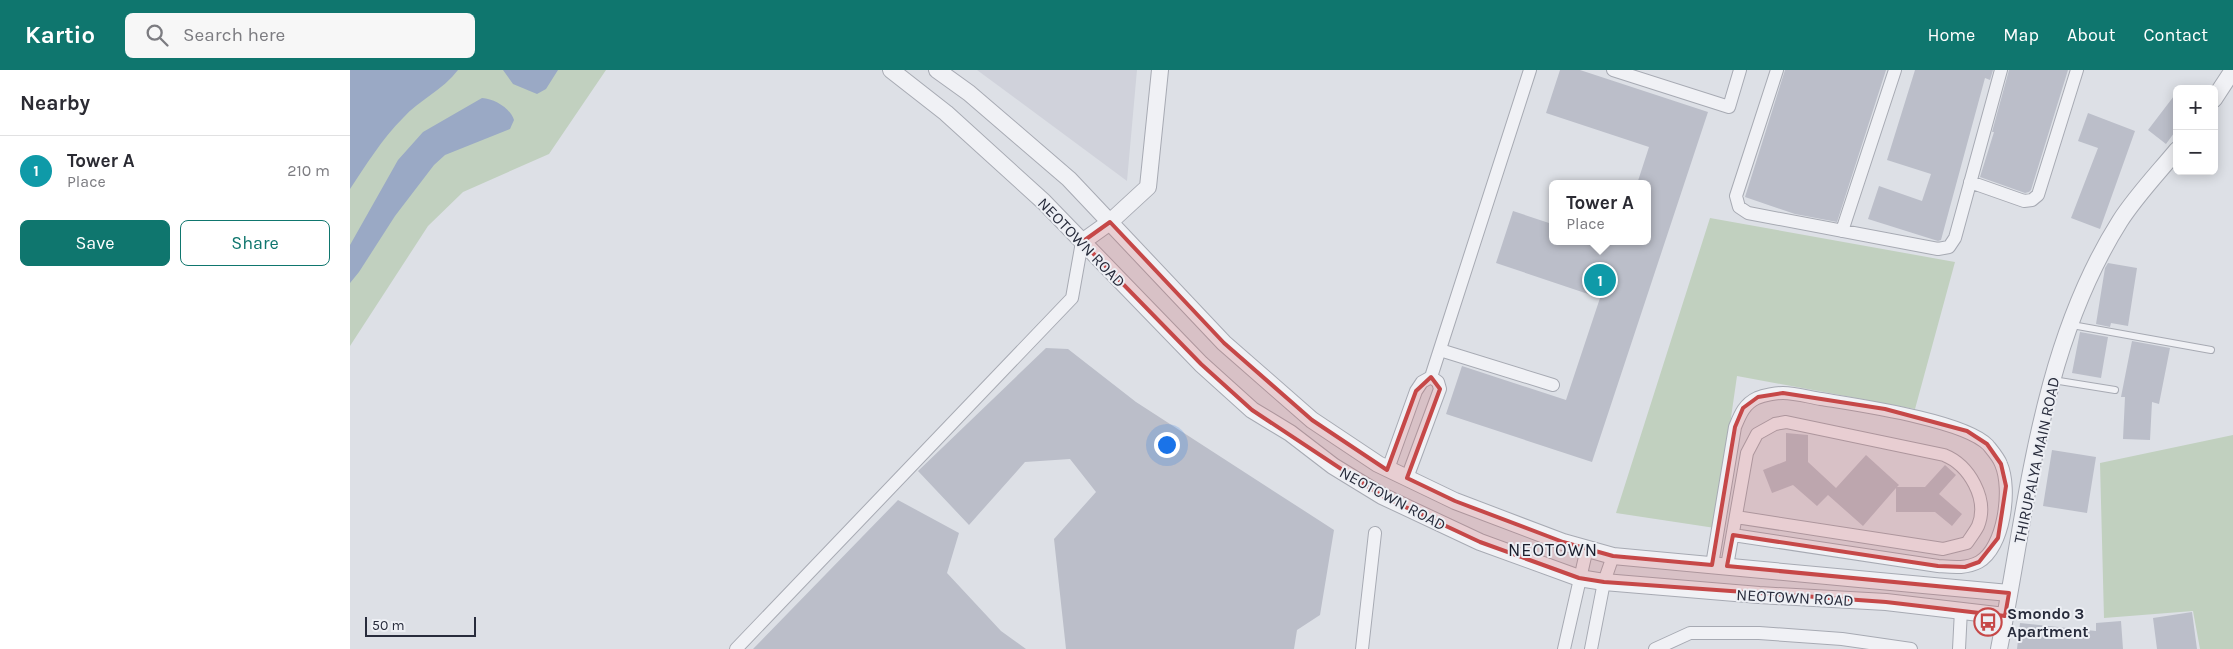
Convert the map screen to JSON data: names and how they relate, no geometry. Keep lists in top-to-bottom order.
{
  "streets": {
    "street": ["NEOTOWN ROAD", "THIRUPALYA MAIN ROAD"]
  },
  "crossings": [
    ["NEOTOWN ROAD", "THIRUPALYA MAIN ROAD"]
  ],
  "districts": ["NEOTOWN"],
  "places": {
    "bus stop": ["Smondo 3 Apartment"]
  },
  "scale_bar": "50 m",
  "page": {
    "header": "Kartio",
    "search": "Search here",
    "nav": [
      "Home",
      "Map",
      "About",
      "Contact"
    ],
    "heading": "Nearby",
    "map_buttons": ["+", "−"],
    "list": [
      {
        "mark": "1",
        "name": "Tower A",
        "note": "Place",
        "value": "210 m"
      }
    ],
    "popup": ["Tower A", "Place"],
    "buttons": ["Save", "Share"],
    "pins": "1",
    "scale": "50 m"
  }
}
